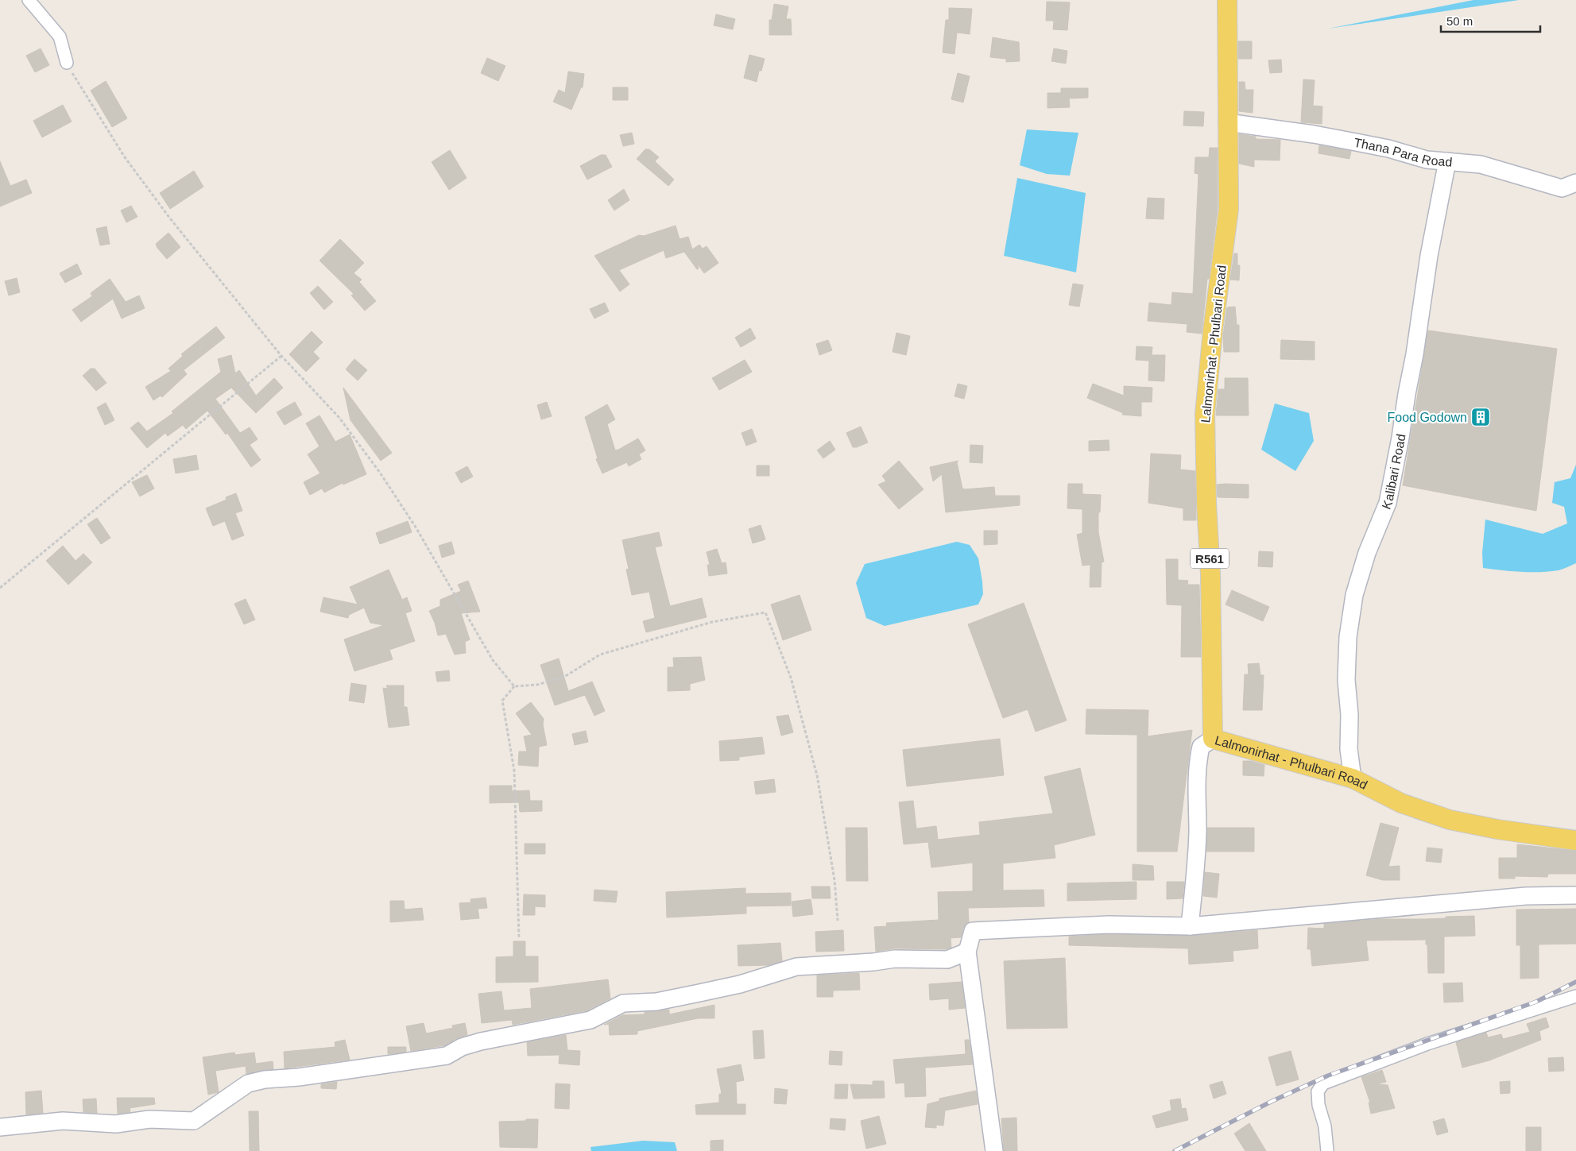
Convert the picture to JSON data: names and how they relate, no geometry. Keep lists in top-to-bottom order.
{
  "streets": {
    "main road": ["Lalmonirhat - Phulbari Road", "R561"],
    "street": ["Thana Para Road", "Kalibari Road"]
  },
  "crossings": [
    ["Thana Para Road", "Lalmonirhat - Phulbari Road"],
    ["Thana Para Road", "Kalibari Road"],
    ["Lalmonirhat - Phulbari Road", "Kalibari Road"]
  ],
  "places": {
    "building": ["Food Godown"]
  },
  "scale_bar": "50 m"
}
